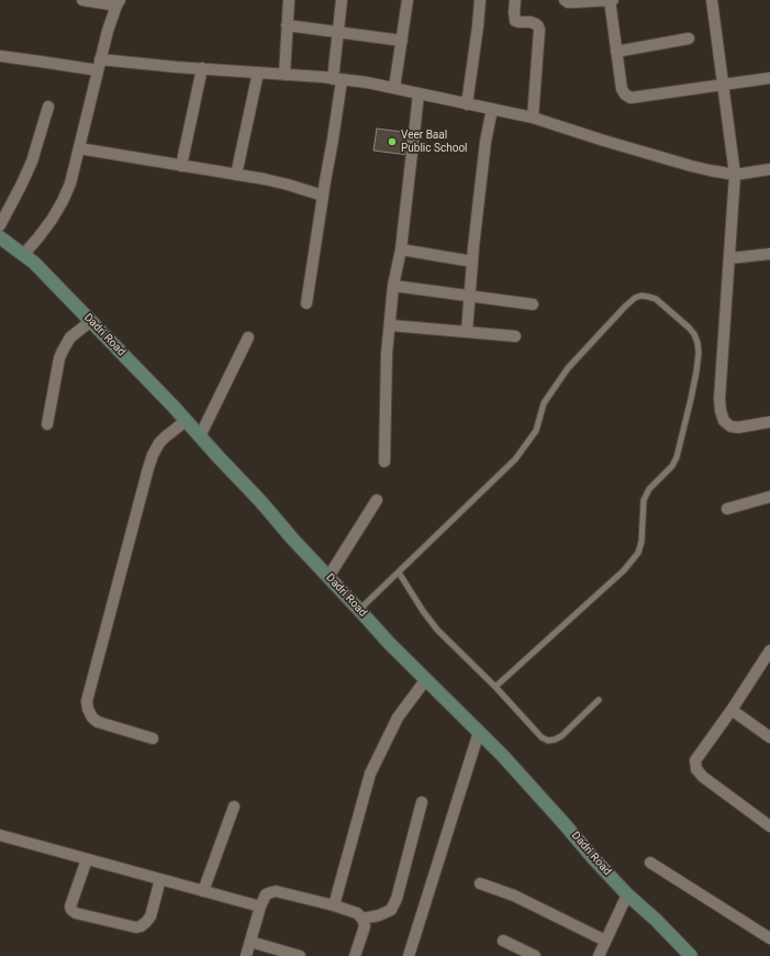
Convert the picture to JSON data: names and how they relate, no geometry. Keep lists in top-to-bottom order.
{
  "streets": {
    "main road": ["Dadri Road"]
  },
  "places": ["Veer Baal Public School"]
}
